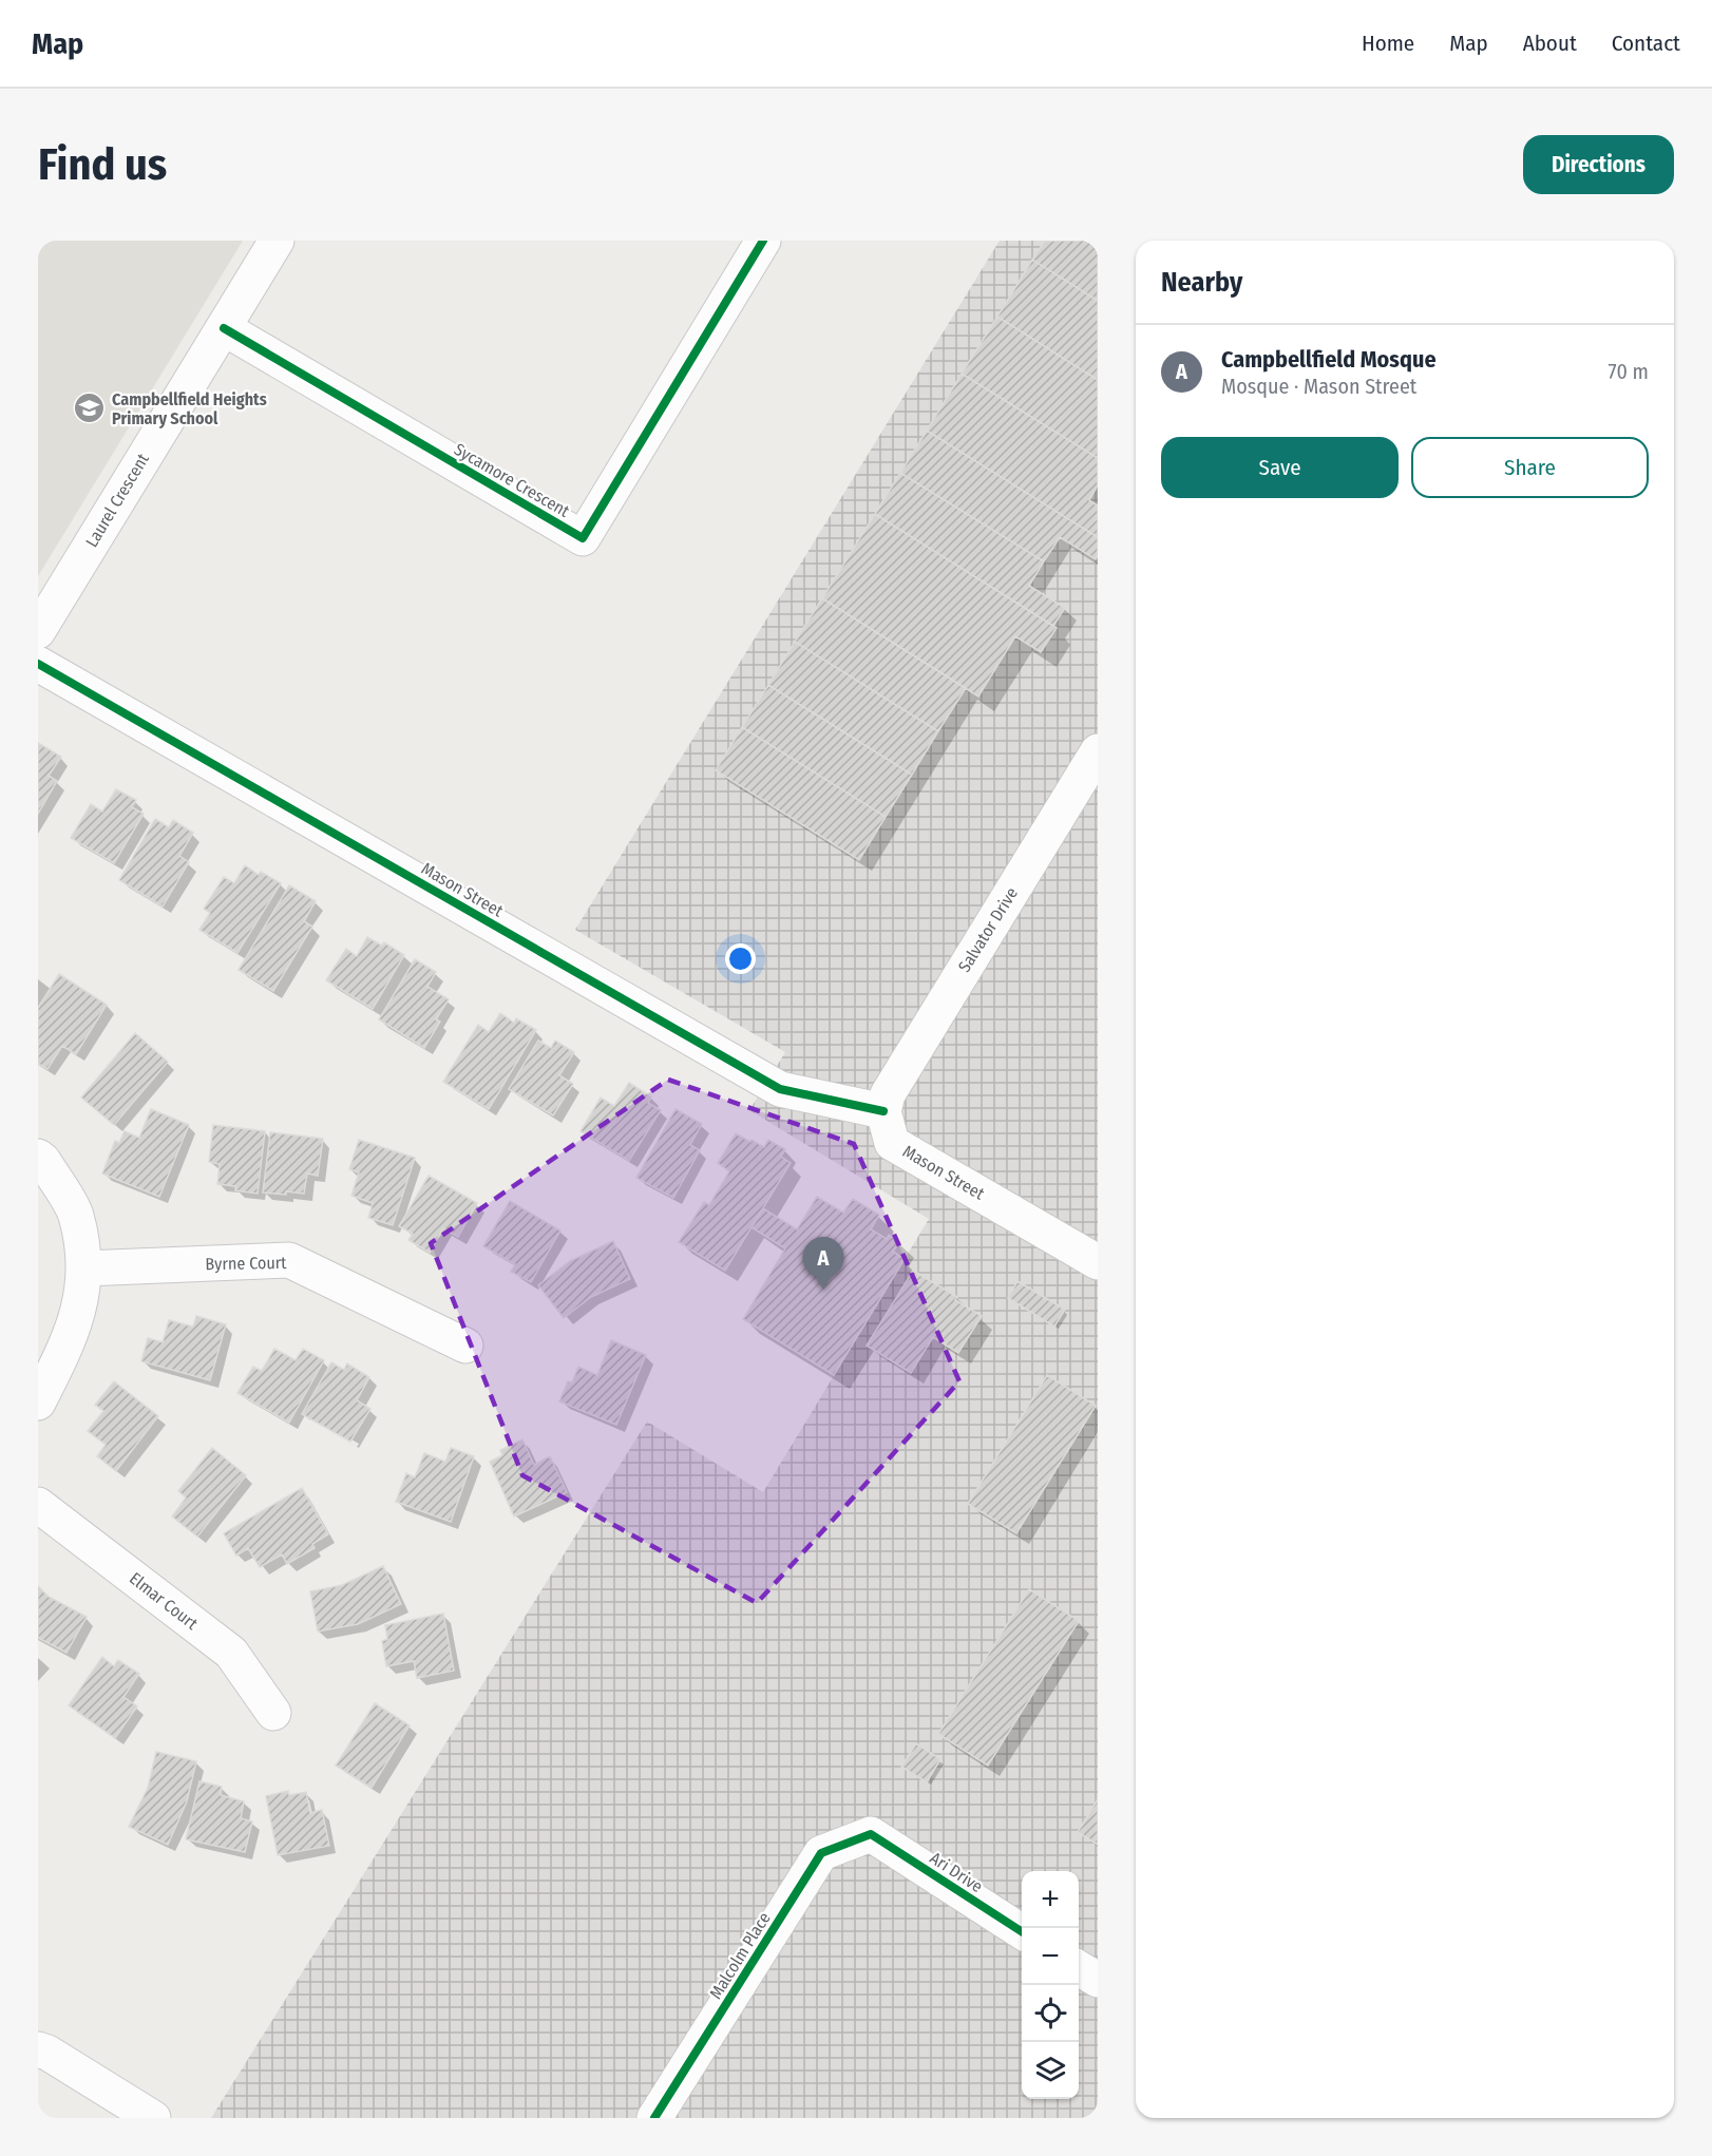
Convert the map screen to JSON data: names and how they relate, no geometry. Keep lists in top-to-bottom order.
{
  "streets": {
    "street": [
      "Sycamore Crescent",
      "Laurel Crescent",
      "Mason Street",
      "Salvator Drive",
      "Byrne Court",
      "Elmar Court",
      "Ari Drive",
      "Malcolm Place"
    ]
  },
  "crossings": [
    ["Sycamore Crescent", "Laurel Crescent"],
    ["Mason Street", "Salvator Drive"],
    ["Ari Drive", "Malcolm Place"]
  ],
  "places": {
    "school or university": ["Campbellfield Heights Primary School"]
  },
  "page": {
    "header": "Map",
    "nav": [
      "Home",
      "Map",
      "About",
      "Contact"
    ],
    "buttons": [
      "Directions",
      ["Save", "Share"]
    ],
    "title": "Find us",
    "heading": "Nearby",
    "list": [
      {
        "mark": "A",
        "name": "Campbellfield Mosque",
        "note": "Mosque · Mason Street",
        "value": "70 m"
      }
    ],
    "pins": "A",
    "map_buttons": ["+", "−"]
  }
}
